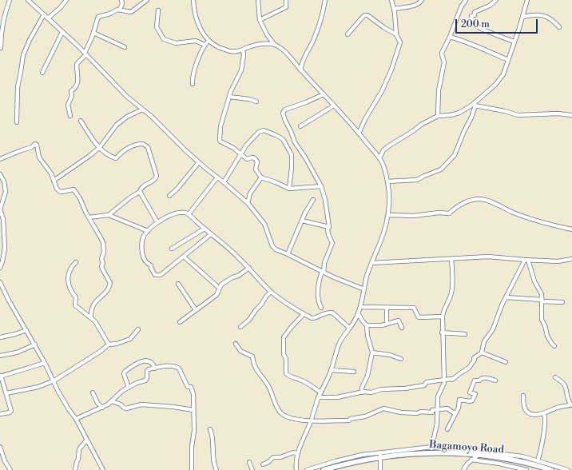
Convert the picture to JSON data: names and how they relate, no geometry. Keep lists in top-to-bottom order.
{
  "streets": {
    "highway": ["Bagamoyo Road"]
  },
  "scale_bar": "200 m"
}
